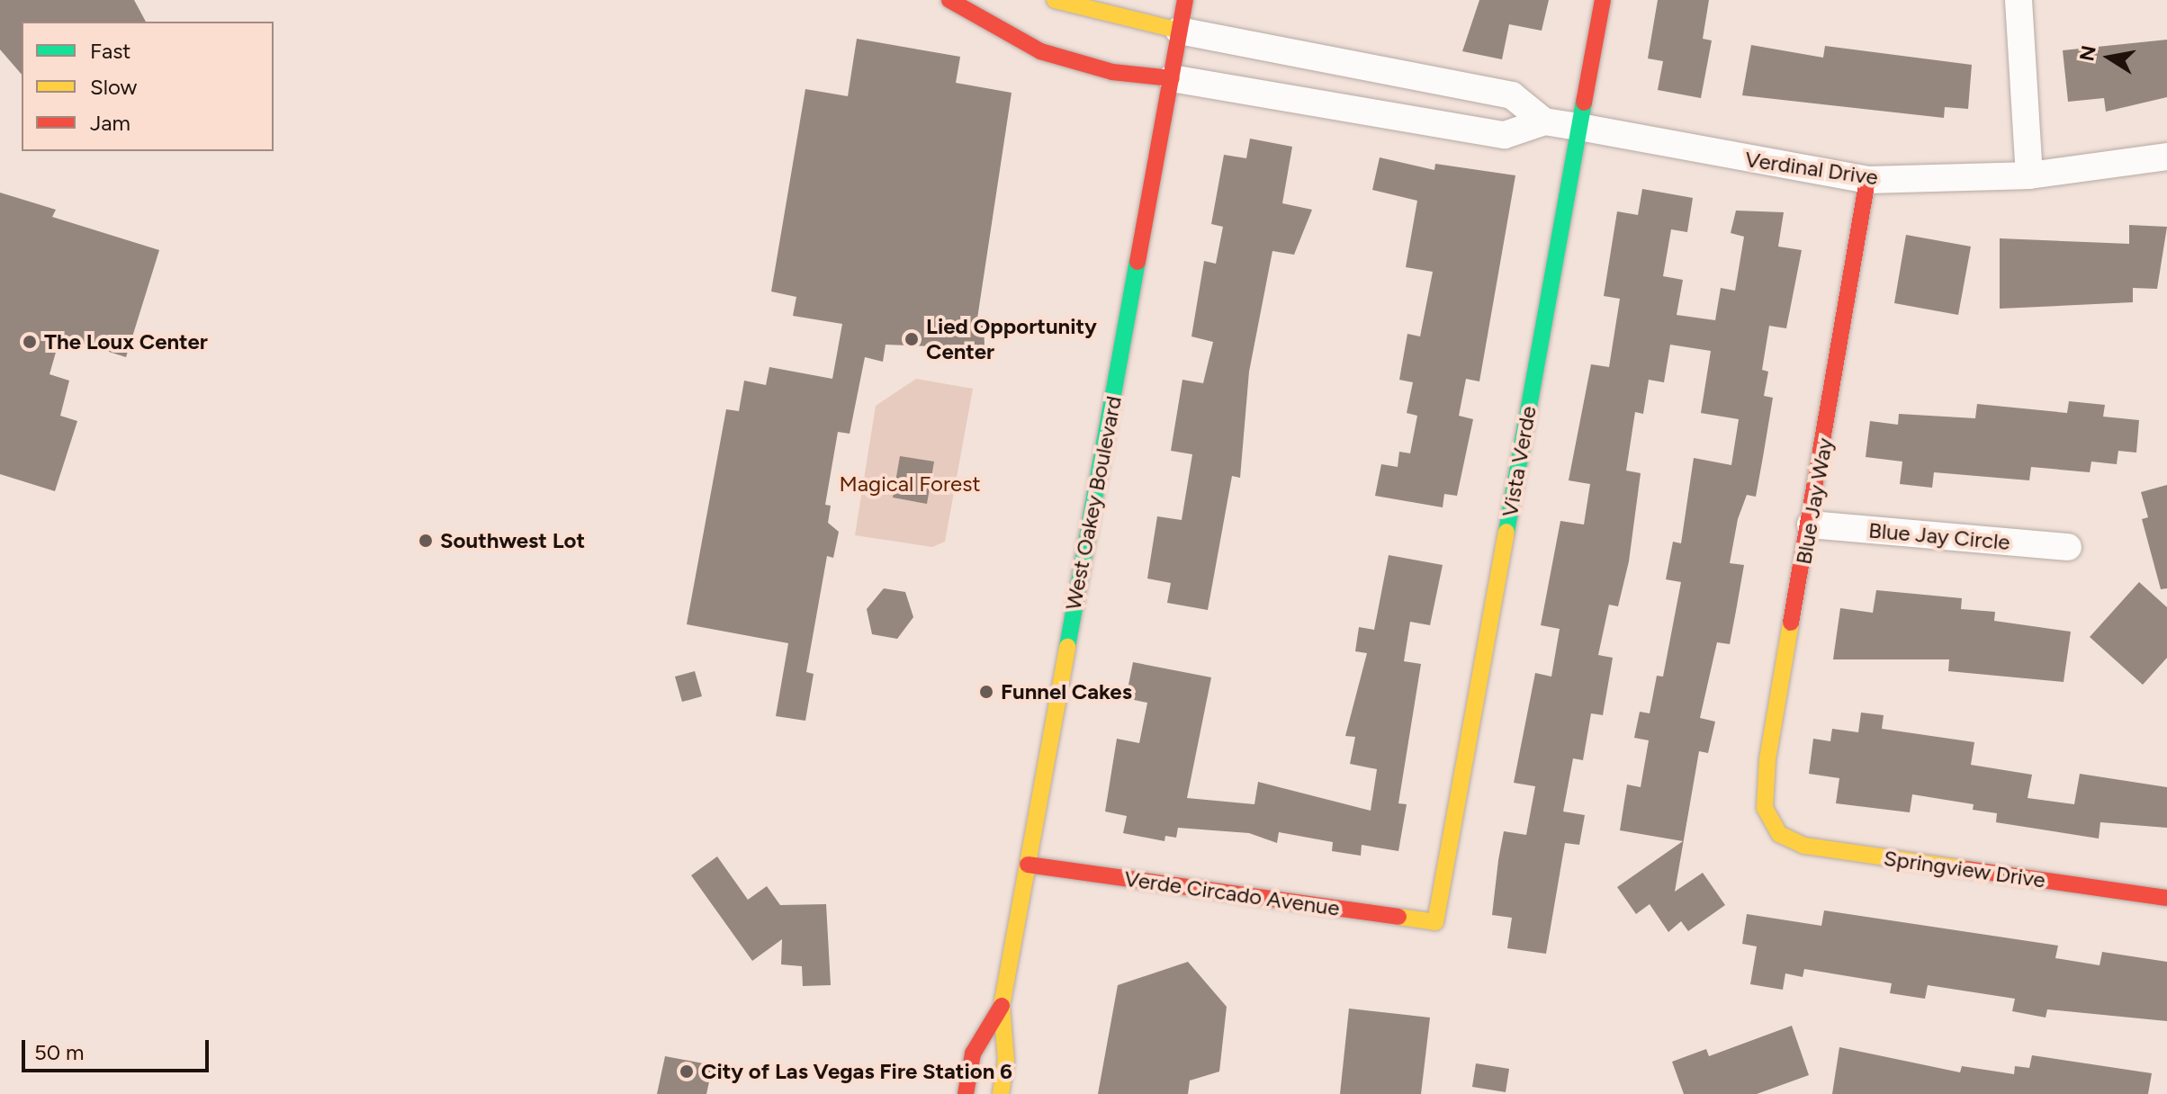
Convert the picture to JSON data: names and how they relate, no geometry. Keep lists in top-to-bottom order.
{
  "streets": {
    "street": [
      "Verdinal Drive",
      "Vista Verde",
      "Blue Jay Way",
      "West Oakey Boulevard",
      "Blue Jay Circle",
      "Springview Drive",
      "Verde Circado Avenue"
    ]
  },
  "crossings": [
    ["Verdinal Drive", "Vista Verde"],
    ["Verdinal Drive", "Blue Jay Way"],
    ["Verdinal Drive", "West Oakey Boulevard"],
    ["Vista Verde", "Verde Circado Avenue"],
    ["Blue Jay Way", "Blue Jay Circle"],
    ["Blue Jay Way", "Springview Drive"],
    ["West Oakey Boulevard", "Verde Circado Avenue"]
  ],
  "parks": ["Magical Forest"],
  "places": [
    "Lied Opportunity Center",
    "The Loux Center",
    "Southwest Lot",
    "Funnel Cakes",
    "City of Las Vegas Fire Station 6"
  ],
  "legend": ["Fast", "Slow", "Jam"],
  "scale_bar": "50 m",
  "north": "left"
}
